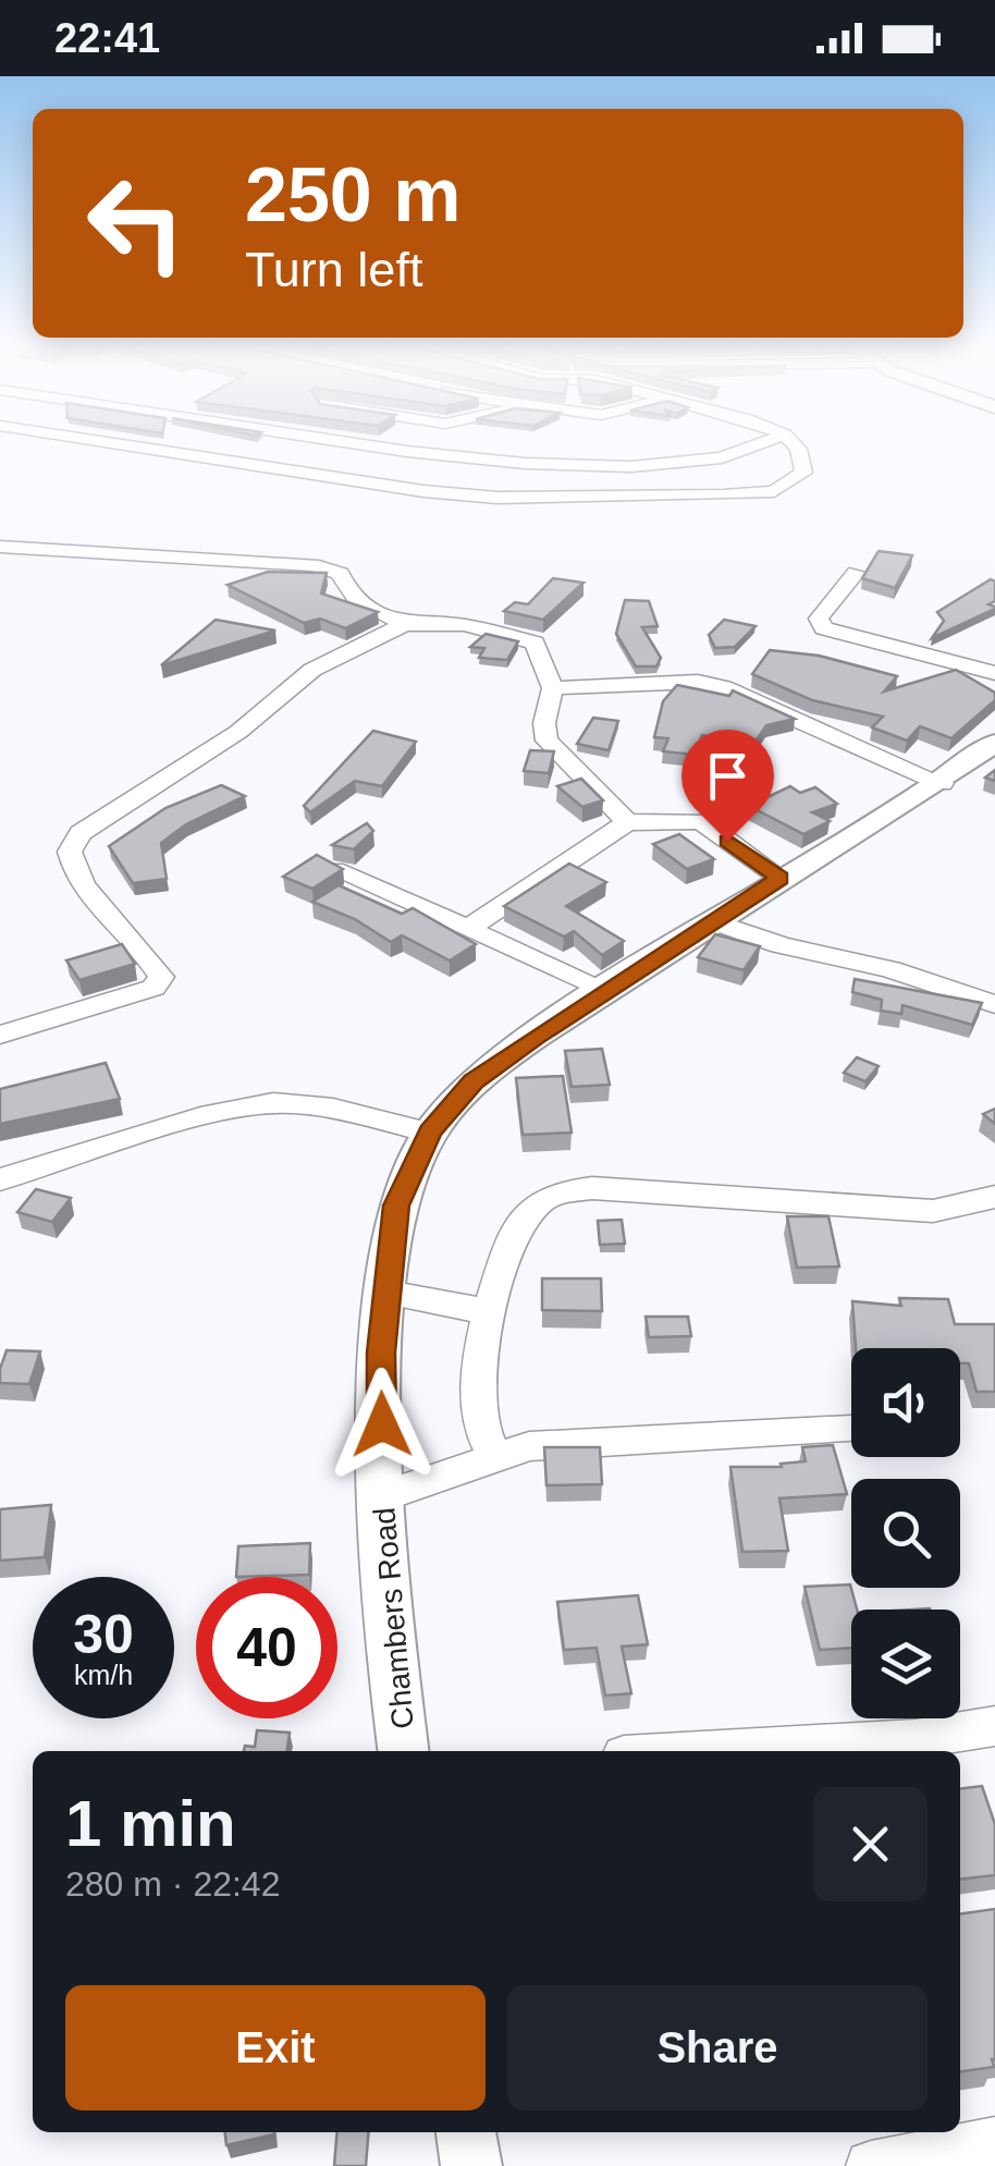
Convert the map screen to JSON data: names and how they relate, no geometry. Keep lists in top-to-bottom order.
{
  "streets": {
    "street": ["Chambers Road"]
  },
  "page": {
    "status": "22:41",
    "turn": ["250 m", "Turn left"],
    "speed": "30 km/h",
    "limit": "40",
    "heading": ["1 min", "280 m · 22:42"],
    "buttons": ["Exit", "Share"]
  }
}
